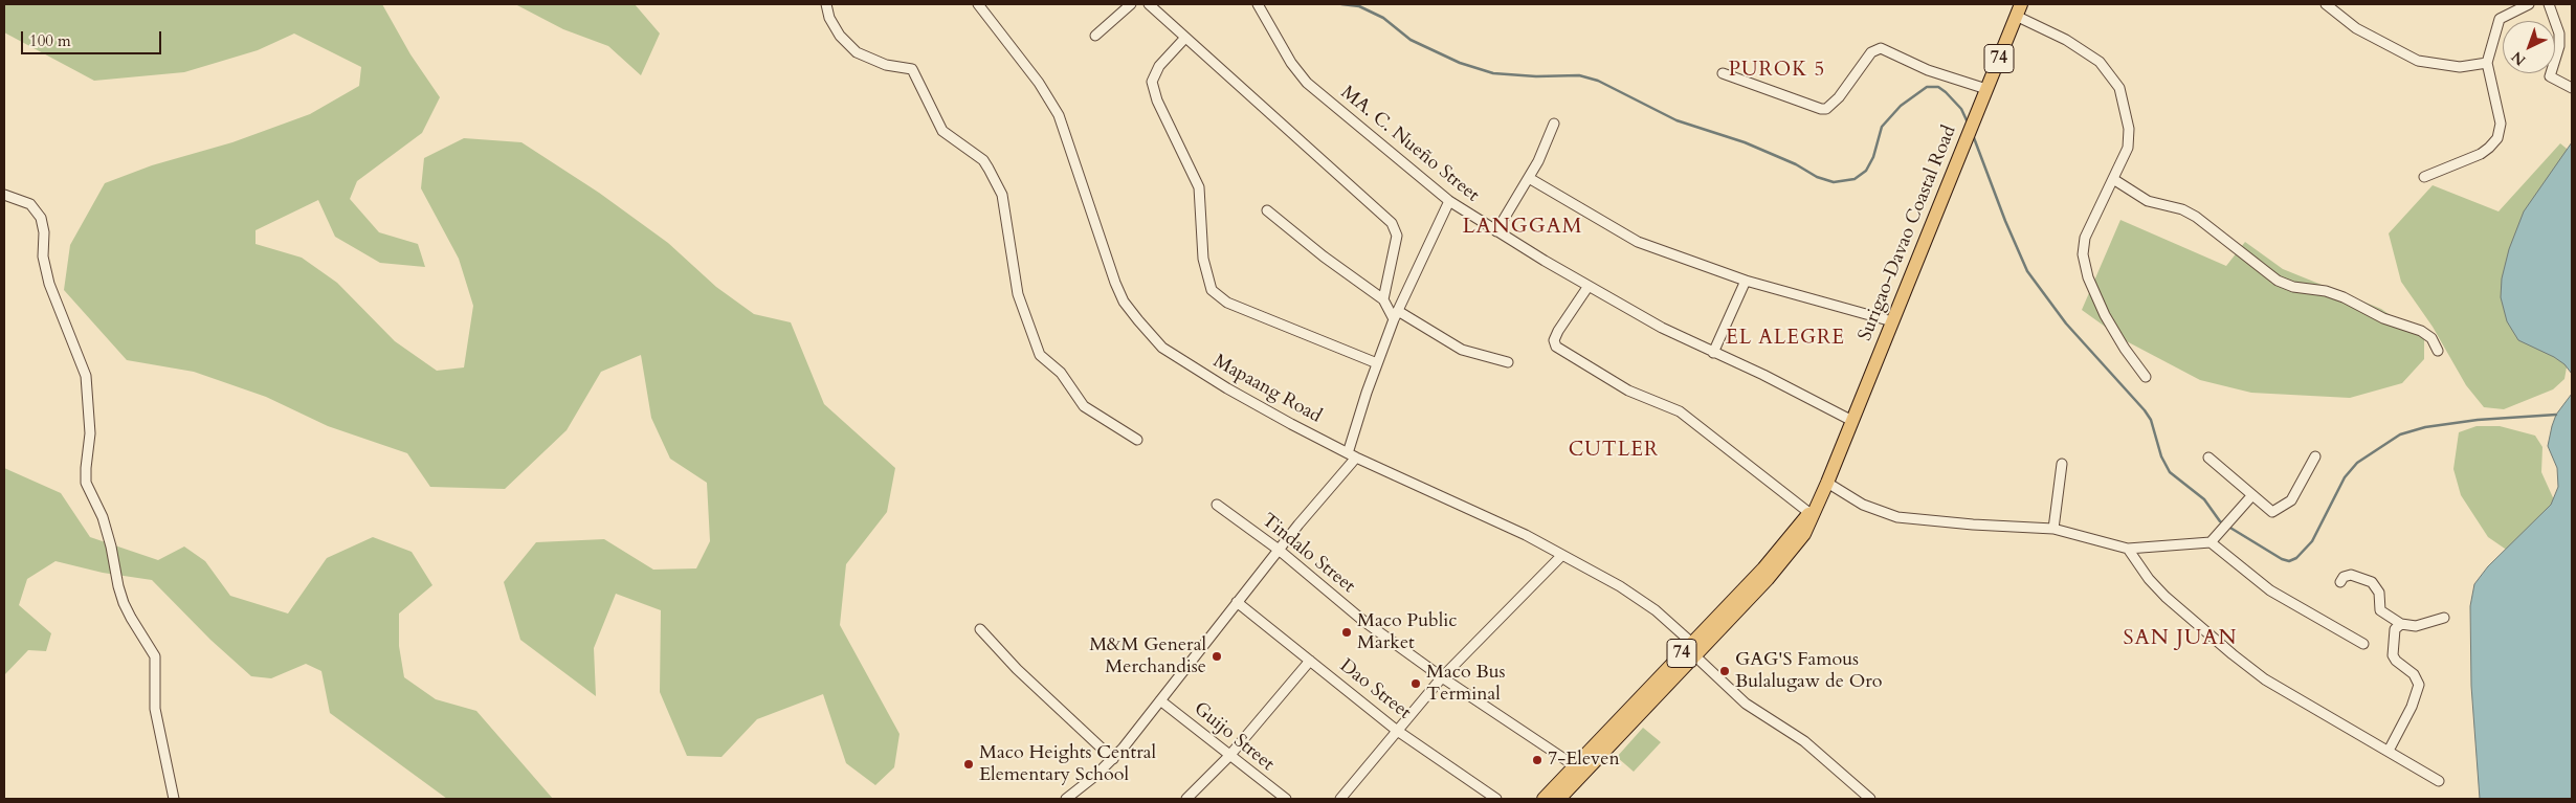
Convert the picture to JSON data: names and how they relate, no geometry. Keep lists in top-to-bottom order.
{
  "streets": {
    "highway": ["74", "Surigao-Davao Coastal Road"],
    "street": [
      "MA. C. Nueño Street",
      "Mapaang Road",
      "Tindalo Street",
      "Dao Street",
      "Guijo Street"
    ]
  },
  "crossings": [
    ["MA. C. Nueño Street", "Surigao-Davao Coastal Road"],
    ["Surigao-Davao Coastal Road", "Mapaang Road"],
    ["Surigao-Davao Coastal Road", "Tindalo Street"]
  ],
  "districts": [
    "PUROK 5",
    "LANGGAM",
    "EL ALEGRE",
    "CUTLER",
    "SAN JUAN"
  ],
  "places": [
    "Maco Public Market",
    "M&M General Merchandise",
    "GAG'S Famous Bulalugaw de Oro",
    "Maco Bus Terminal",
    "7-Eleven",
    "Maco Heights Central Elementary School"
  ],
  "scale_bar": "100 m",
  "north": "bottom left"
}
